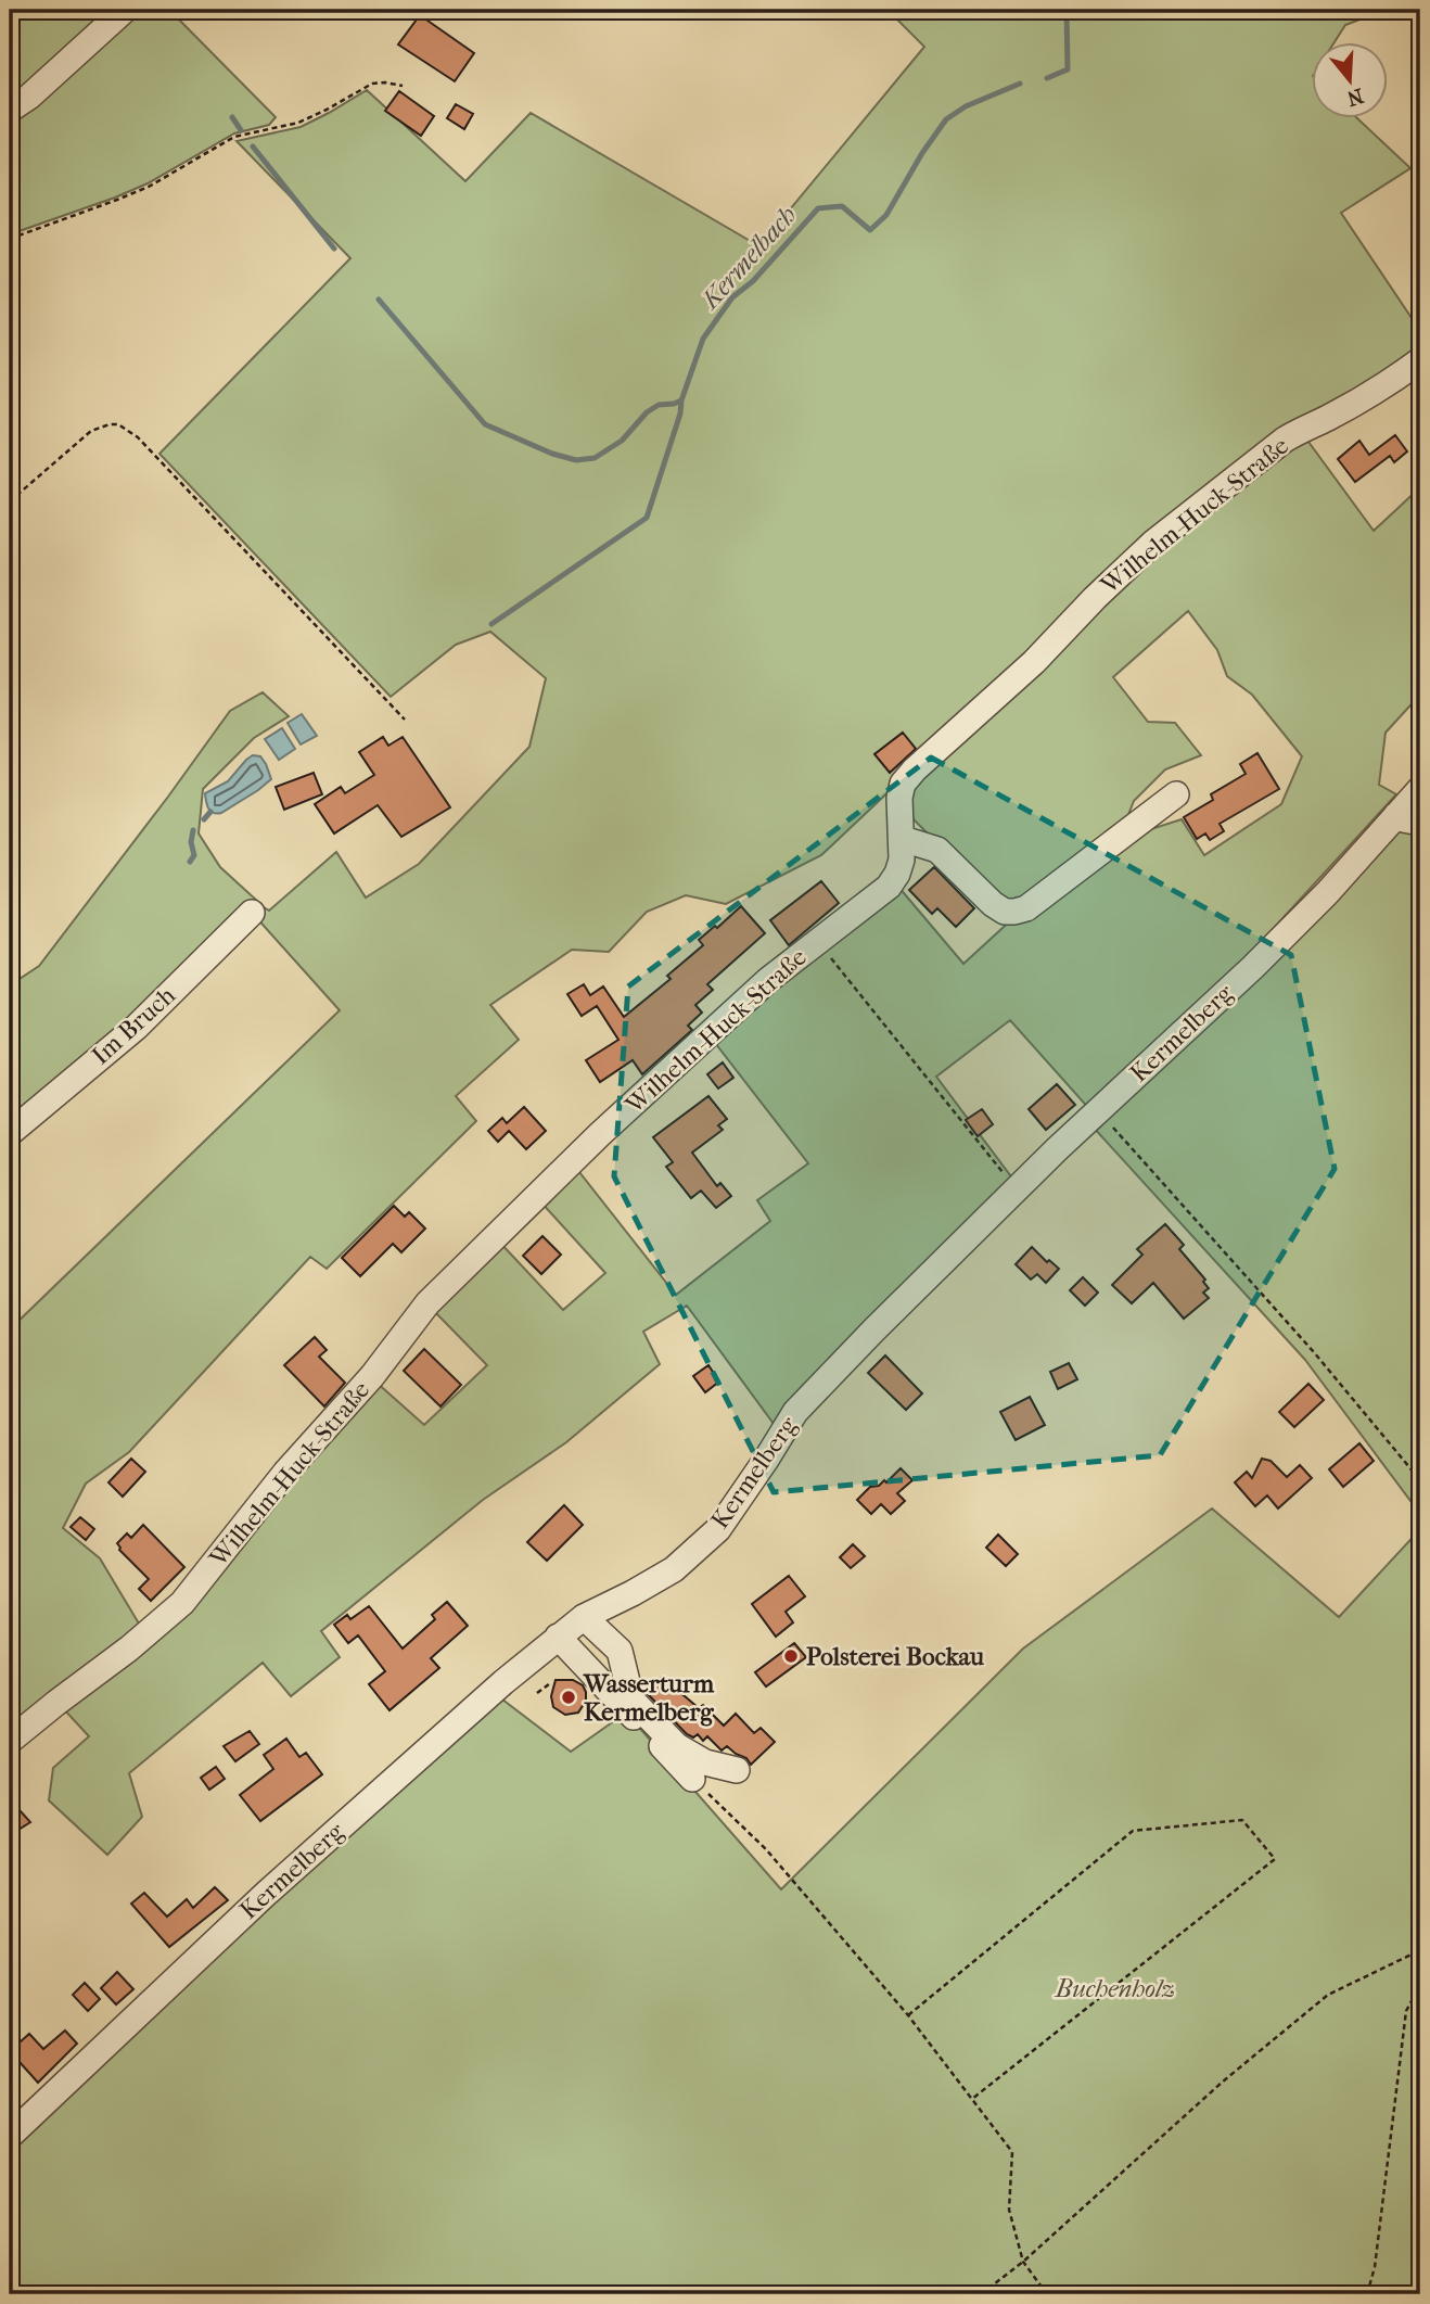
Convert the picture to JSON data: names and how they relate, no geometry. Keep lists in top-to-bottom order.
{
  "streets": {
    "street": ["Wilhelm-Huck-Straße", "Im Bruch", "Kermelberg"]
  },
  "water": ["Kermelbach"],
  "parks": ["Buchenholz"],
  "places": ["Polsterei Bockau", "Wasserturm Kermelberg"],
  "north": "bottom"
}
